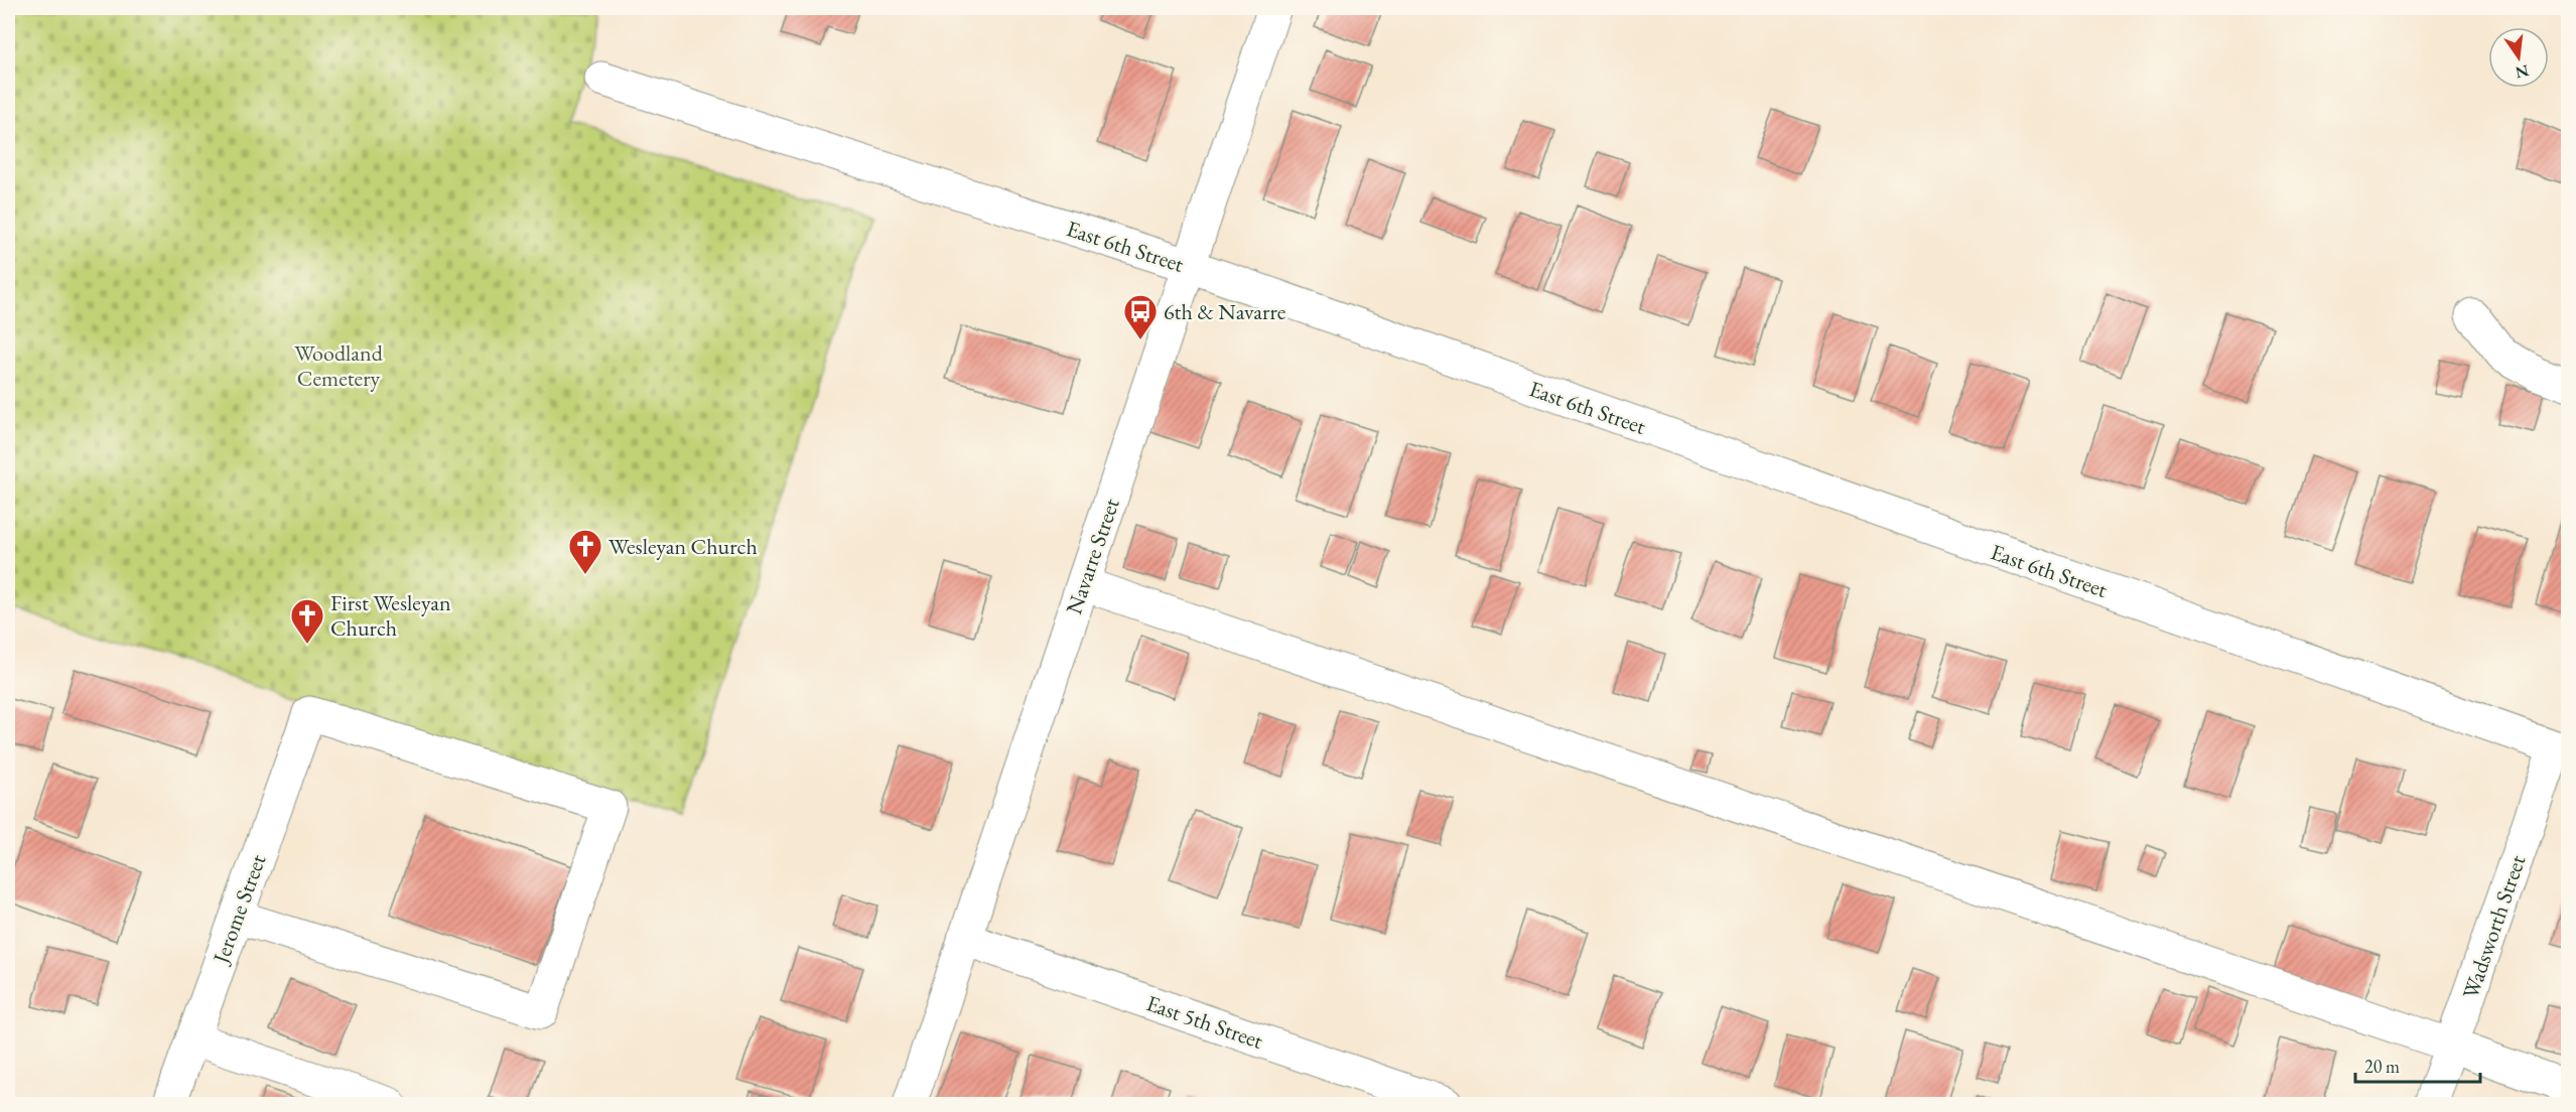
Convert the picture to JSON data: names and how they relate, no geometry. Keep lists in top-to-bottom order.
{
  "streets": {
    "street": [
      "East 6th Street",
      "Navarre Street",
      "Jerome Street",
      "Wadsworth Street",
      "East 5th Street"
    ]
  },
  "crossings": [
    ["East 6th Street", "Navarre Street"],
    ["East 6th Street", "Wadsworth Street"],
    ["Navarre Street", "East 5th Street"]
  ],
  "parks": ["Woodland Cemetery"],
  "places": {
    "bus stop": ["6th & Navarre"],
    "church": ["Wesleyan Church", "First Wesleyan Church"]
  },
  "scale_bar": "20 m",
  "north": "bottom"
}
